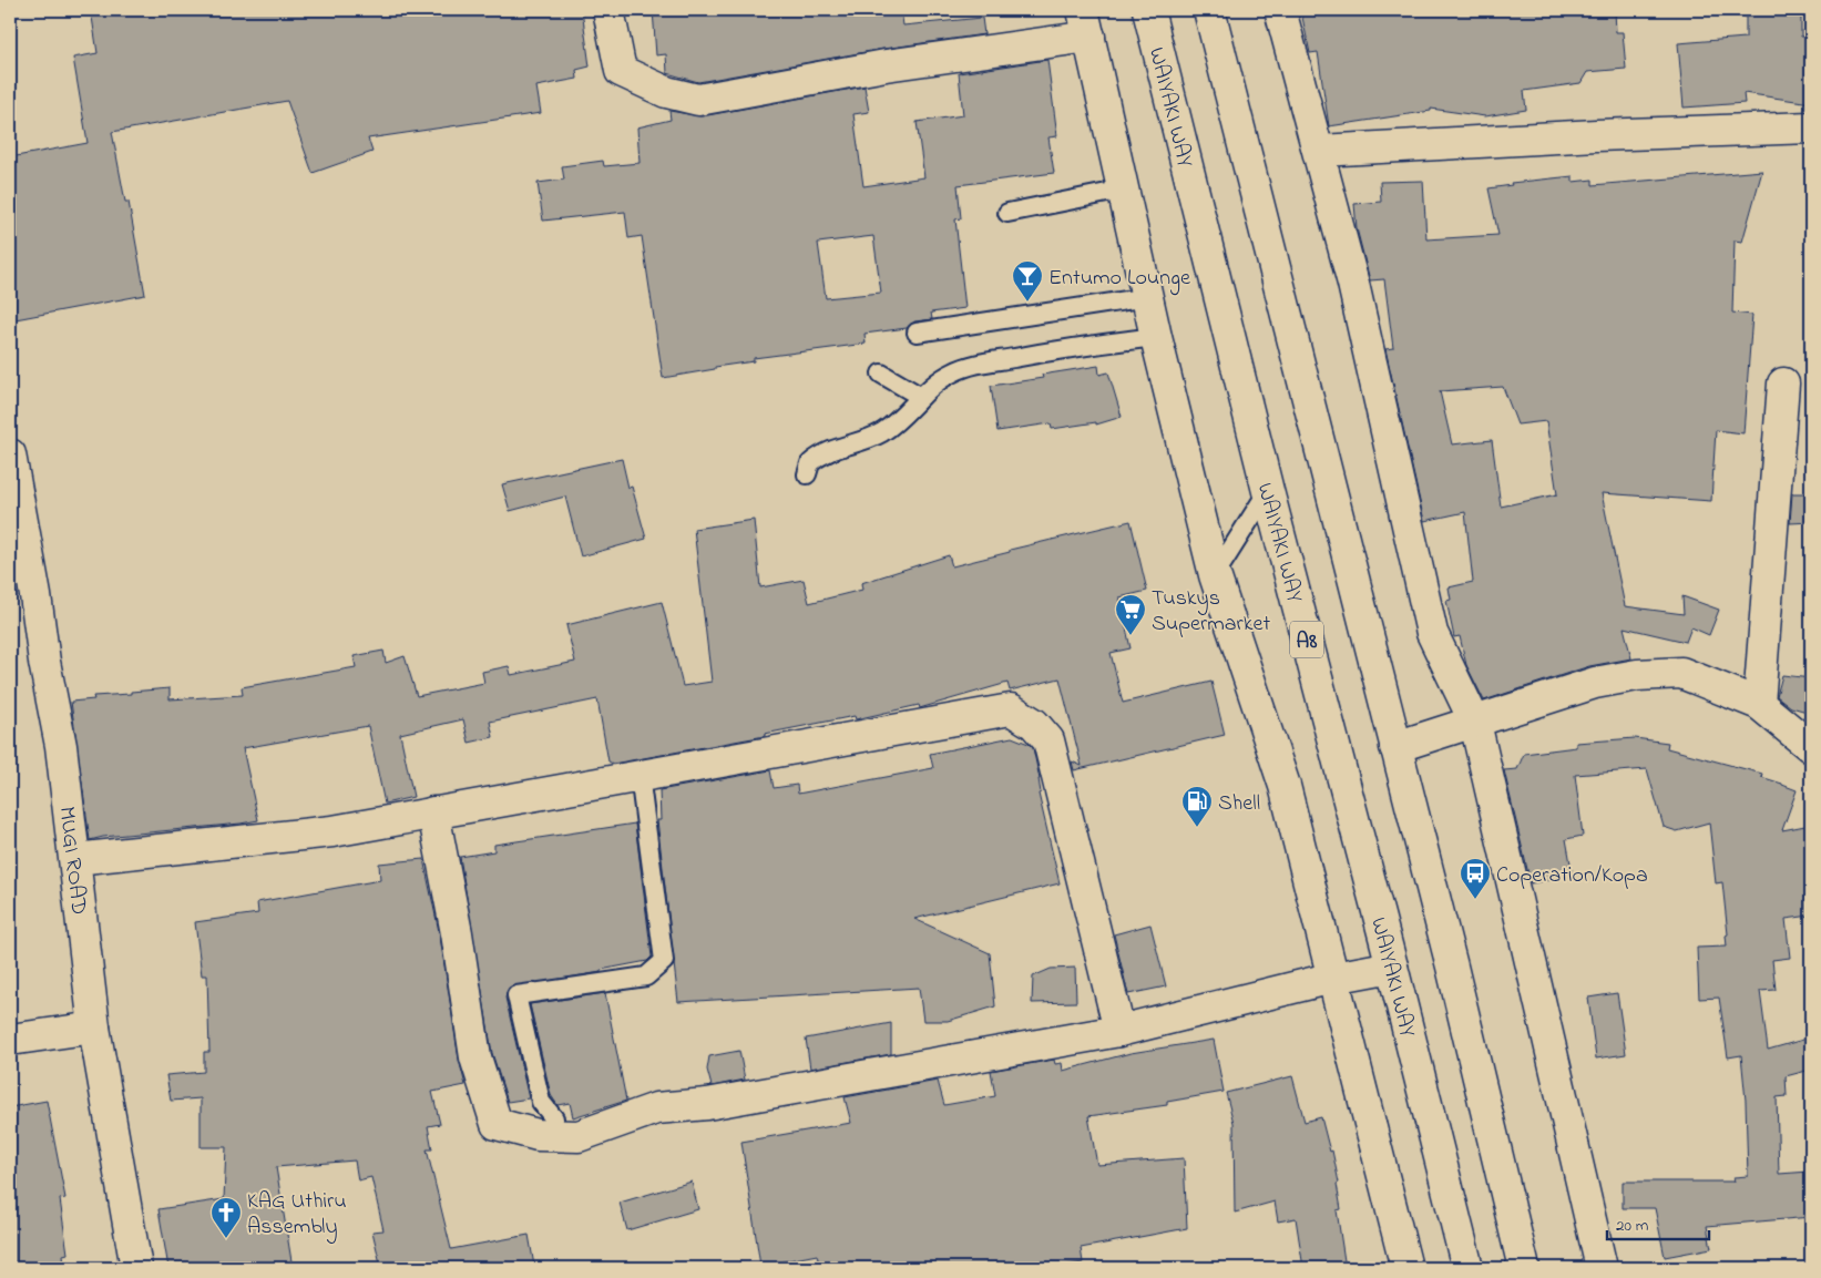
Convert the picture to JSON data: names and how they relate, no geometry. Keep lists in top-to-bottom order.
{
  "streets": {
    "main road": ["WAIYAKI WAY", "A8", "MUGI ROAD"]
  },
  "places": {
    "bar": ["Entumo Lounge"],
    "supermarket": ["Tuskys Supermarket"],
    "fuel station": ["Shell"],
    "bus stop": ["Coperation/Kopa"],
    "church": ["KAG Uthiru Assembly"]
  },
  "scale_bar": "20 m"
}
